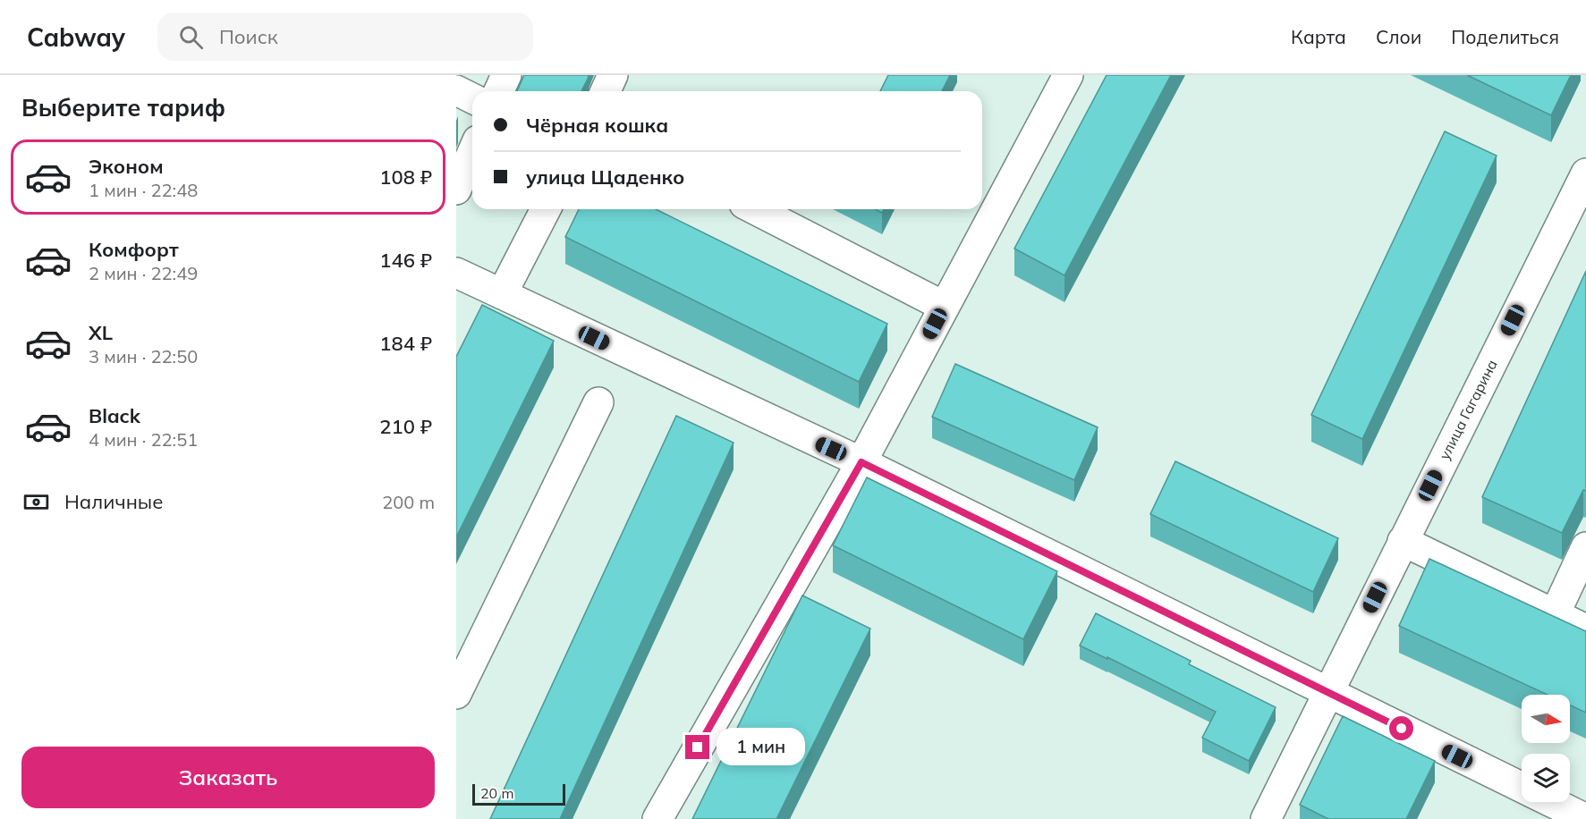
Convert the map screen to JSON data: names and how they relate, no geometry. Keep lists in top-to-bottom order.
{
  "streets": {
    "street": ["улица Гагарина"]
  },
  "scale_bar": "20 m",
  "north": "right",
  "page": {
    "header": "Cabway",
    "search": "Поиск",
    "nav": ["Карта", "Слои", "Поделиться"],
    "heading": "Выберите тариф",
    "banner": ["Чёрная кошка", "улица Щаденко"],
    "list": [
      {
        "name": "Эконом",
        "note": "1 мин · 22:48",
        "value": "108 ₽"
      },
      {
        "name": "Комфорт",
        "note": "2 мин · 22:49",
        "value": "146 ₽"
      },
      {
        "name": "XL",
        "note": "3 мин · 22:50",
        "value": "184 ₽"
      },
      {
        "name": "Black",
        "note": "4 мин · 22:51",
        "value": "210 ₽"
      }
    ],
    "pay": ["Наличные", "200 m"],
    "bubble": "1 мин",
    "buttons": "Заказать",
    "scale": "20 m"
  }
}
